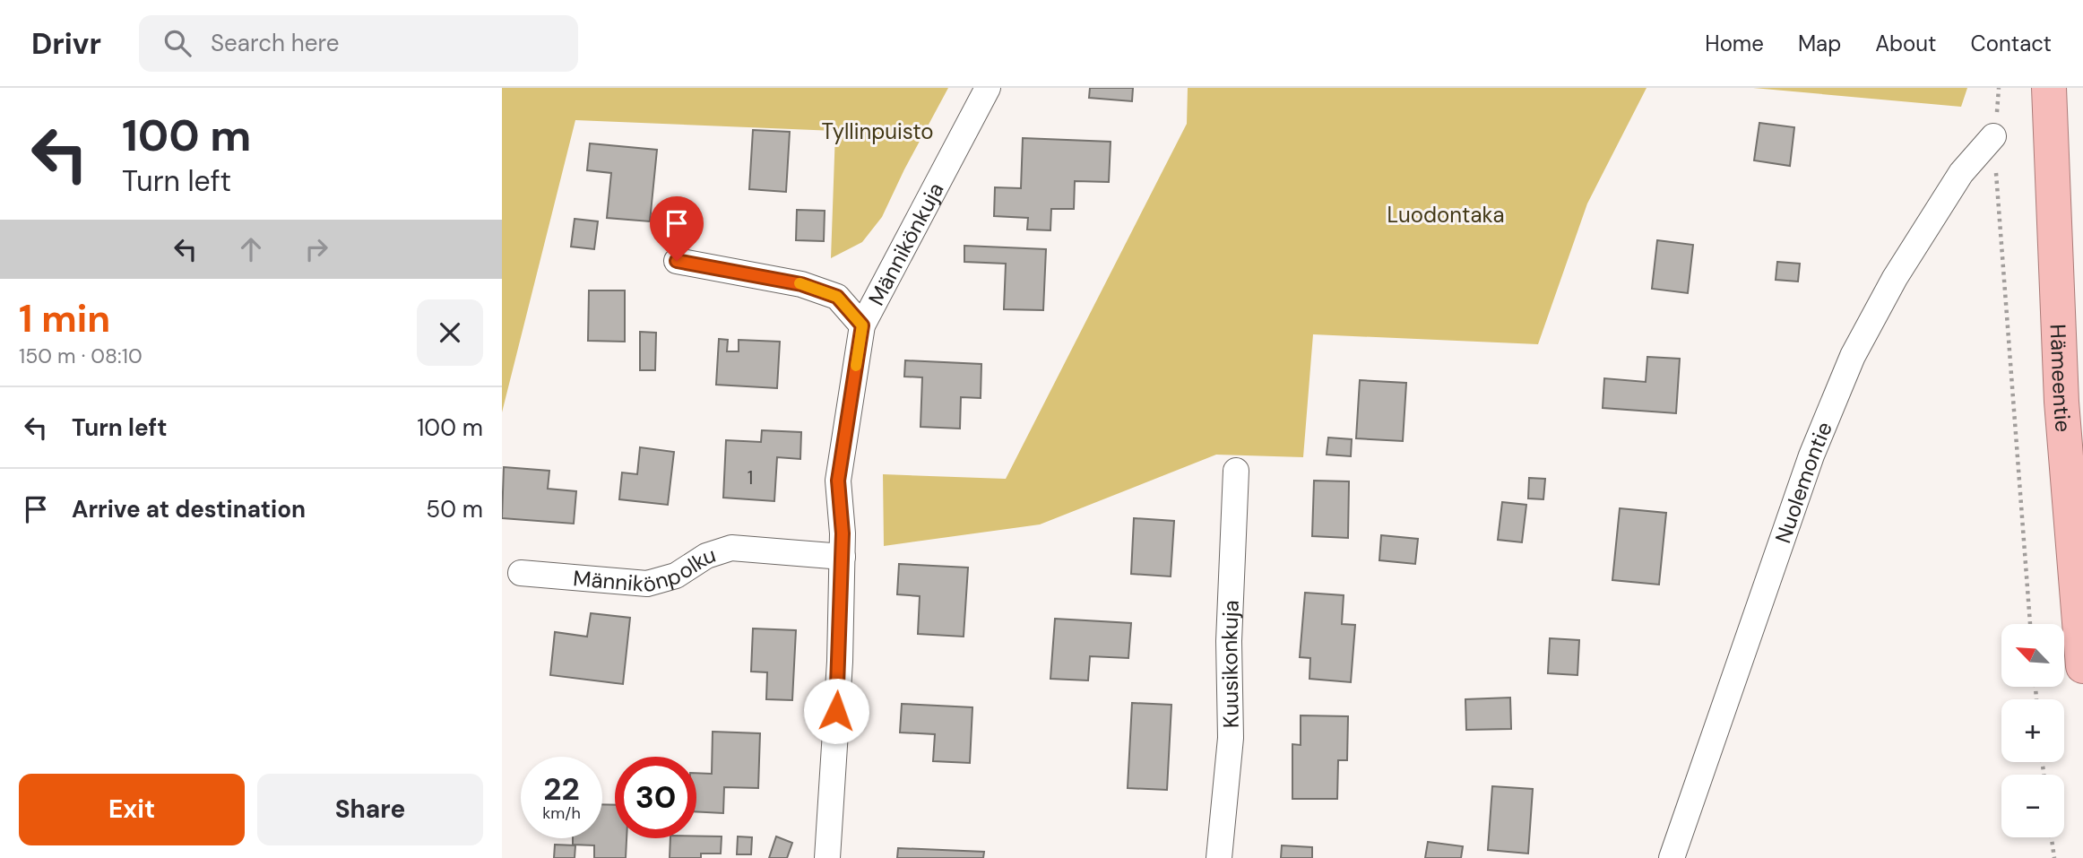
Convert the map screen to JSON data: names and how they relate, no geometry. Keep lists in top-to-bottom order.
{
  "streets": {
    "highway": ["Hämeentie"],
    "street": [
      "Männikönkuja",
      "Nuolemontie",
      "Männikönpolku",
      "Kuusikonkuja"
    ]
  },
  "crossings": [
    ["Männikönkuja", "Männikönpolku"]
  ],
  "parks": ["Tyllinpuisto", "Luodontaka"],
  "house_numbers": ["1"],
  "north": "top left",
  "page": {
    "header": "Drivr",
    "search": "Search here",
    "nav": [
      "Home",
      "Map",
      "About",
      "Contact"
    ],
    "turn": ["100 m", "Turn left"],
    "heading": ["1 min", "150 m · 08:10"],
    "list": [
      {
        "name": "Turn left",
        "value": "100 m"
      },
      {
        "name": "Arrive at destination",
        "value": "50 m"
      }
    ],
    "map_buttons": ["+", "−"],
    "speed": "22 km/h",
    "limit": "30",
    "buttons": ["Exit", "Share"]
  }
}
